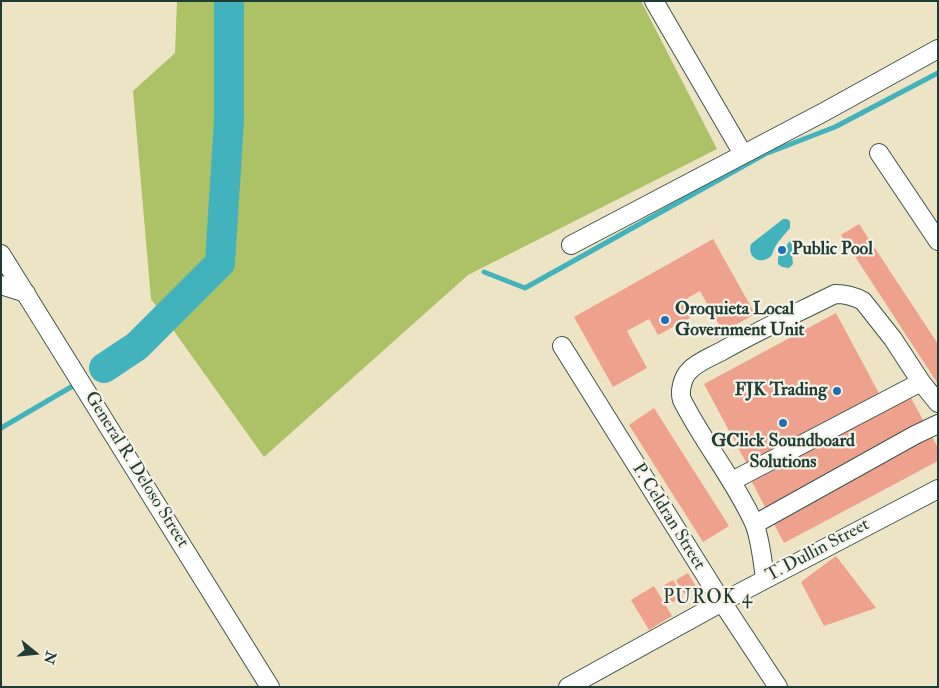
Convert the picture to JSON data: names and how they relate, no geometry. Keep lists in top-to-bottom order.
{
  "streets": {
    "street": ["General R. Deloso Street", "P. Celdran Street", "T. Dullin Street"]
  },
  "crossings": [
    ["P. Celdran Street", "T. Dullin Street"]
  ],
  "districts": ["PUROK 4"],
  "places": [
    "Public Pool",
    "Oroquieta Local Government Unit",
    "FJK Trading",
    "GClick Soundboard Solutions"
  ],
  "north": "right"
}
